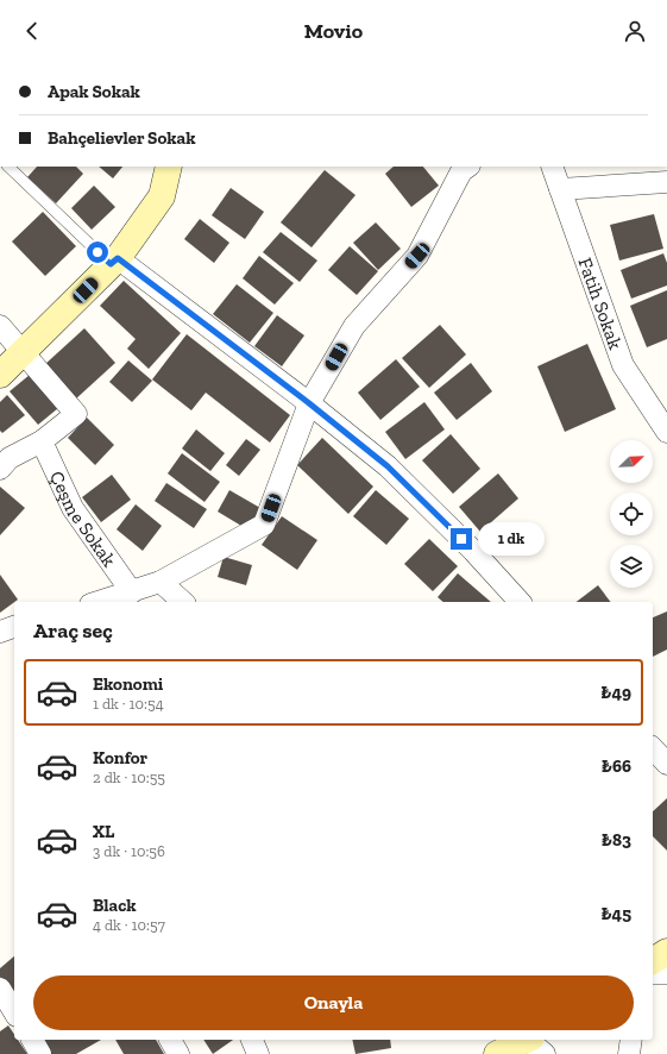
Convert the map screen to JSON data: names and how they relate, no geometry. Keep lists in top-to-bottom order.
{
  "streets": {
    "street": ["Fatih Sokak", "Çeşme Sokak"]
  },
  "north": "top right",
  "page": {
    "header": "Movio",
    "banner": ["Apak Sokak", "Bahçelievler Sokak"],
    "bubble": "1 dk",
    "heading": "Araç seç",
    "list": [
      {
        "name": "Ekonomi",
        "note": "1 dk · 10:54",
        "value": "₺49"
      },
      {
        "name": "Konfor",
        "note": "2 dk · 10:55",
        "value": "₺66"
      },
      {
        "name": "XL",
        "note": "3 dk · 10:56",
        "value": "₺83"
      },
      {
        "name": "Black",
        "note": "4 dk · 10:57",
        "value": "₺45"
      }
    ],
    "buttons": "Onayla"
  }
}
